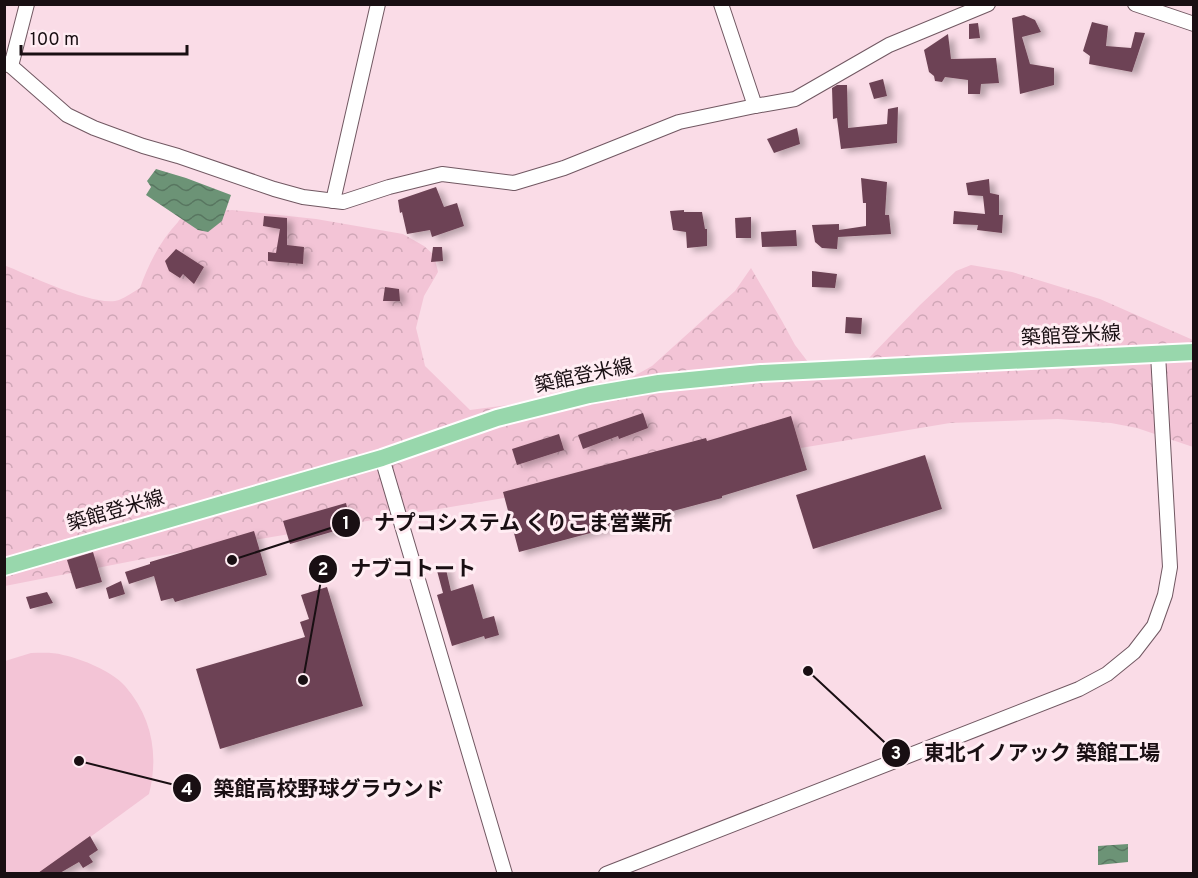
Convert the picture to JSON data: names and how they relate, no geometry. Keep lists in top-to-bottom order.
{
  "streets": {
    "main road": ["築館登米線"]
  },
  "places": [
    "ナプコシステム くりこま営業所",
    "東北イノアック 築館工場",
    "ナブコトート",
    "築館高校野球グラウンド"
  ],
  "scale_bar": "100 m"
}
